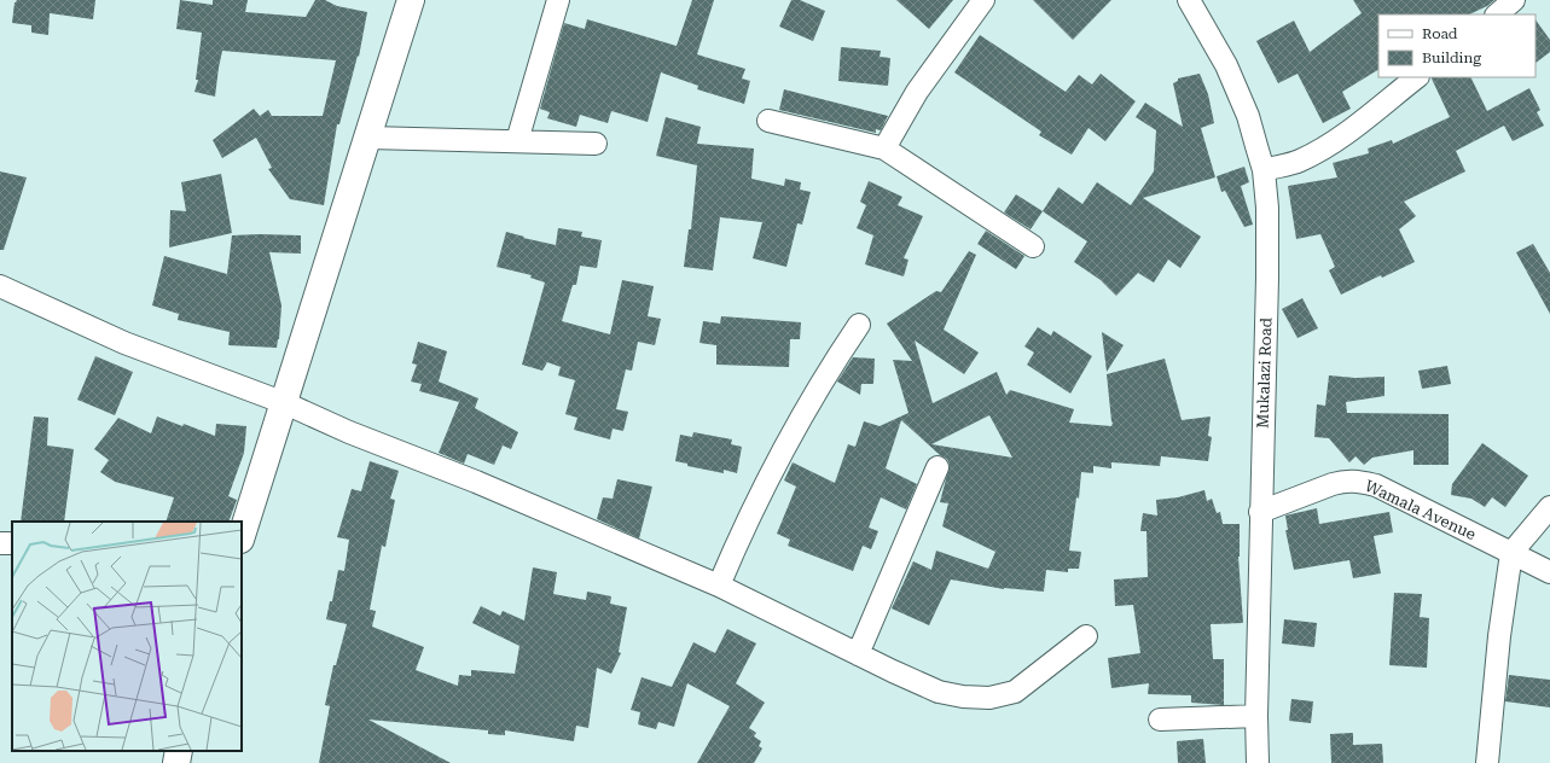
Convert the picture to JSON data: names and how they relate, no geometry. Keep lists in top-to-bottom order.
{
  "streets": {
    "street": ["Mukalazi Road", "Wamala Avenue"]
  },
  "crossings": [
    ["Mukalazi Road", "Wamala Avenue"]
  ],
  "legend": ["Road", "Building"]
}
